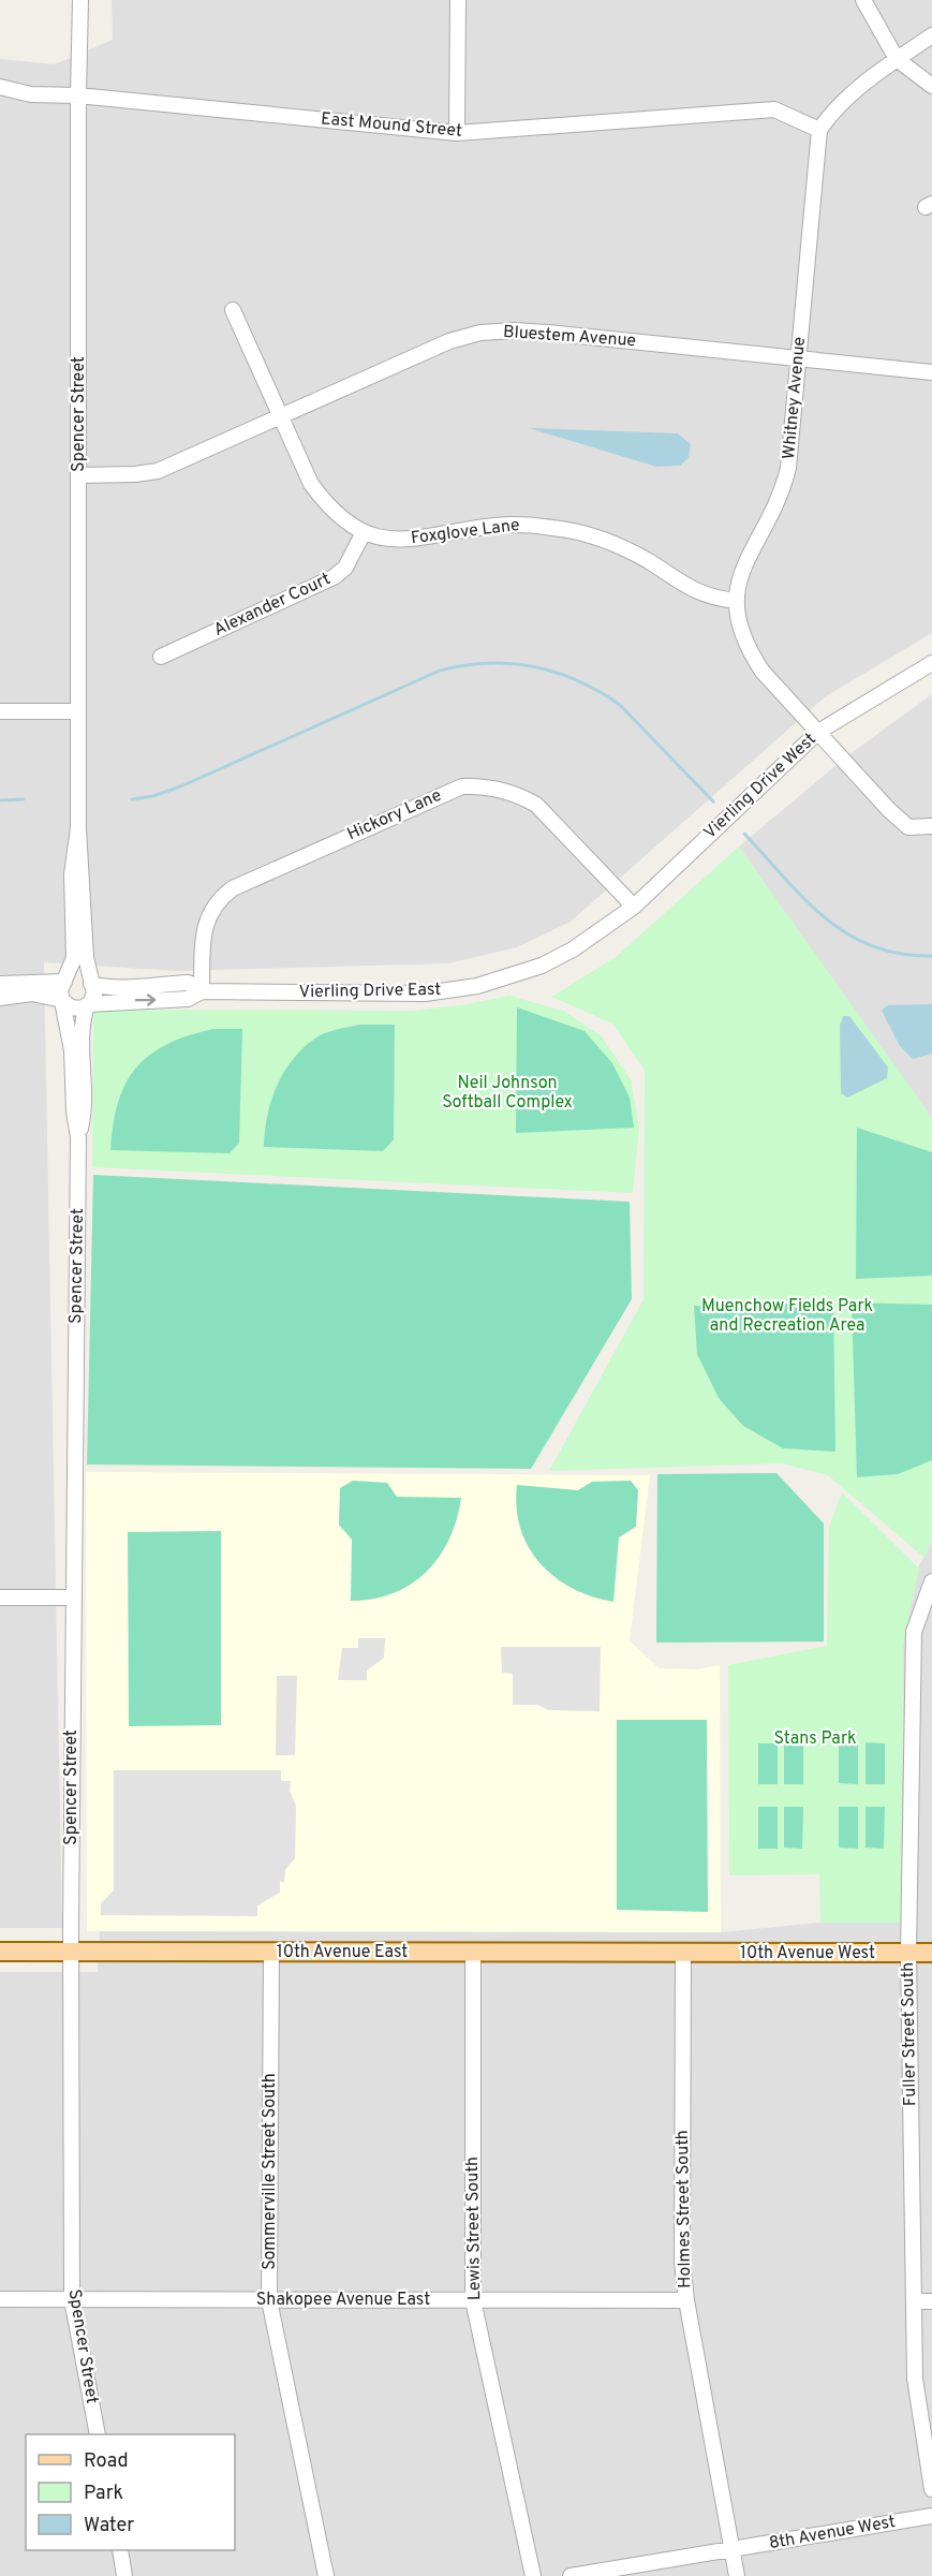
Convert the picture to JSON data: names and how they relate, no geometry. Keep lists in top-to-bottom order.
{
  "streets": {
    "main road": ["10th Avenue East", "10th Avenue West"],
    "street": [
      "East Mound Street",
      "Bluestem Avenue",
      "Whitney Avenue",
      "Spencer Street",
      "Foxglove Lane",
      "Alexander Court",
      "Vierling Drive West",
      "Hickory Lane",
      "Vierling Drive East",
      "Fuller Street South",
      "Sommerville Street South",
      "Holmes Street South",
      "Lewis Street South",
      "Shakopee Avenue East",
      "8th Avenue West"
    ]
  },
  "crossings": [
    ["East Mound Street", "Whitney Avenue"],
    ["East Mound Street", "Spencer Street"],
    ["Bluestem Avenue", "Whitney Avenue"],
    ["Bluestem Avenue", "Spencer Street"],
    ["Bluestem Avenue", "Foxglove Lane"],
    ["Whitney Avenue", "Foxglove Lane"],
    ["Whitney Avenue", "Vierling Drive West"],
    ["Spencer Street", "Vierling Drive East"],
    ["Spencer Street", "10th Avenue East"],
    ["Spencer Street", "Shakopee Avenue East"],
    ["Foxglove Lane", "Alexander Court"],
    ["Vierling Drive West", "Hickory Lane"],
    ["Vierling Drive West", "Vierling Drive East"],
    ["Hickory Lane", "Vierling Drive East"],
    ["10th Avenue East", "10th Avenue West"],
    ["10th Avenue East", "Sommerville Street South"],
    ["10th Avenue East", "Holmes Street South"],
    ["10th Avenue East", "Lewis Street South"],
    ["10th Avenue West", "Fuller Street South"],
    ["10th Avenue West", "Holmes Street South"],
    ["Sommerville Street South", "Shakopee Avenue East"],
    ["Holmes Street South", "Shakopee Avenue East"],
    ["Holmes Street South", "8th Avenue West"],
    ["Lewis Street South", "Shakopee Avenue East"]
  ],
  "parks": ["Neil Johnson Softball Complex", "Muenchow Fields Park and Recreation Area", "Stans Park"],
  "legend": ["Road", "Park", "Water"]
}
